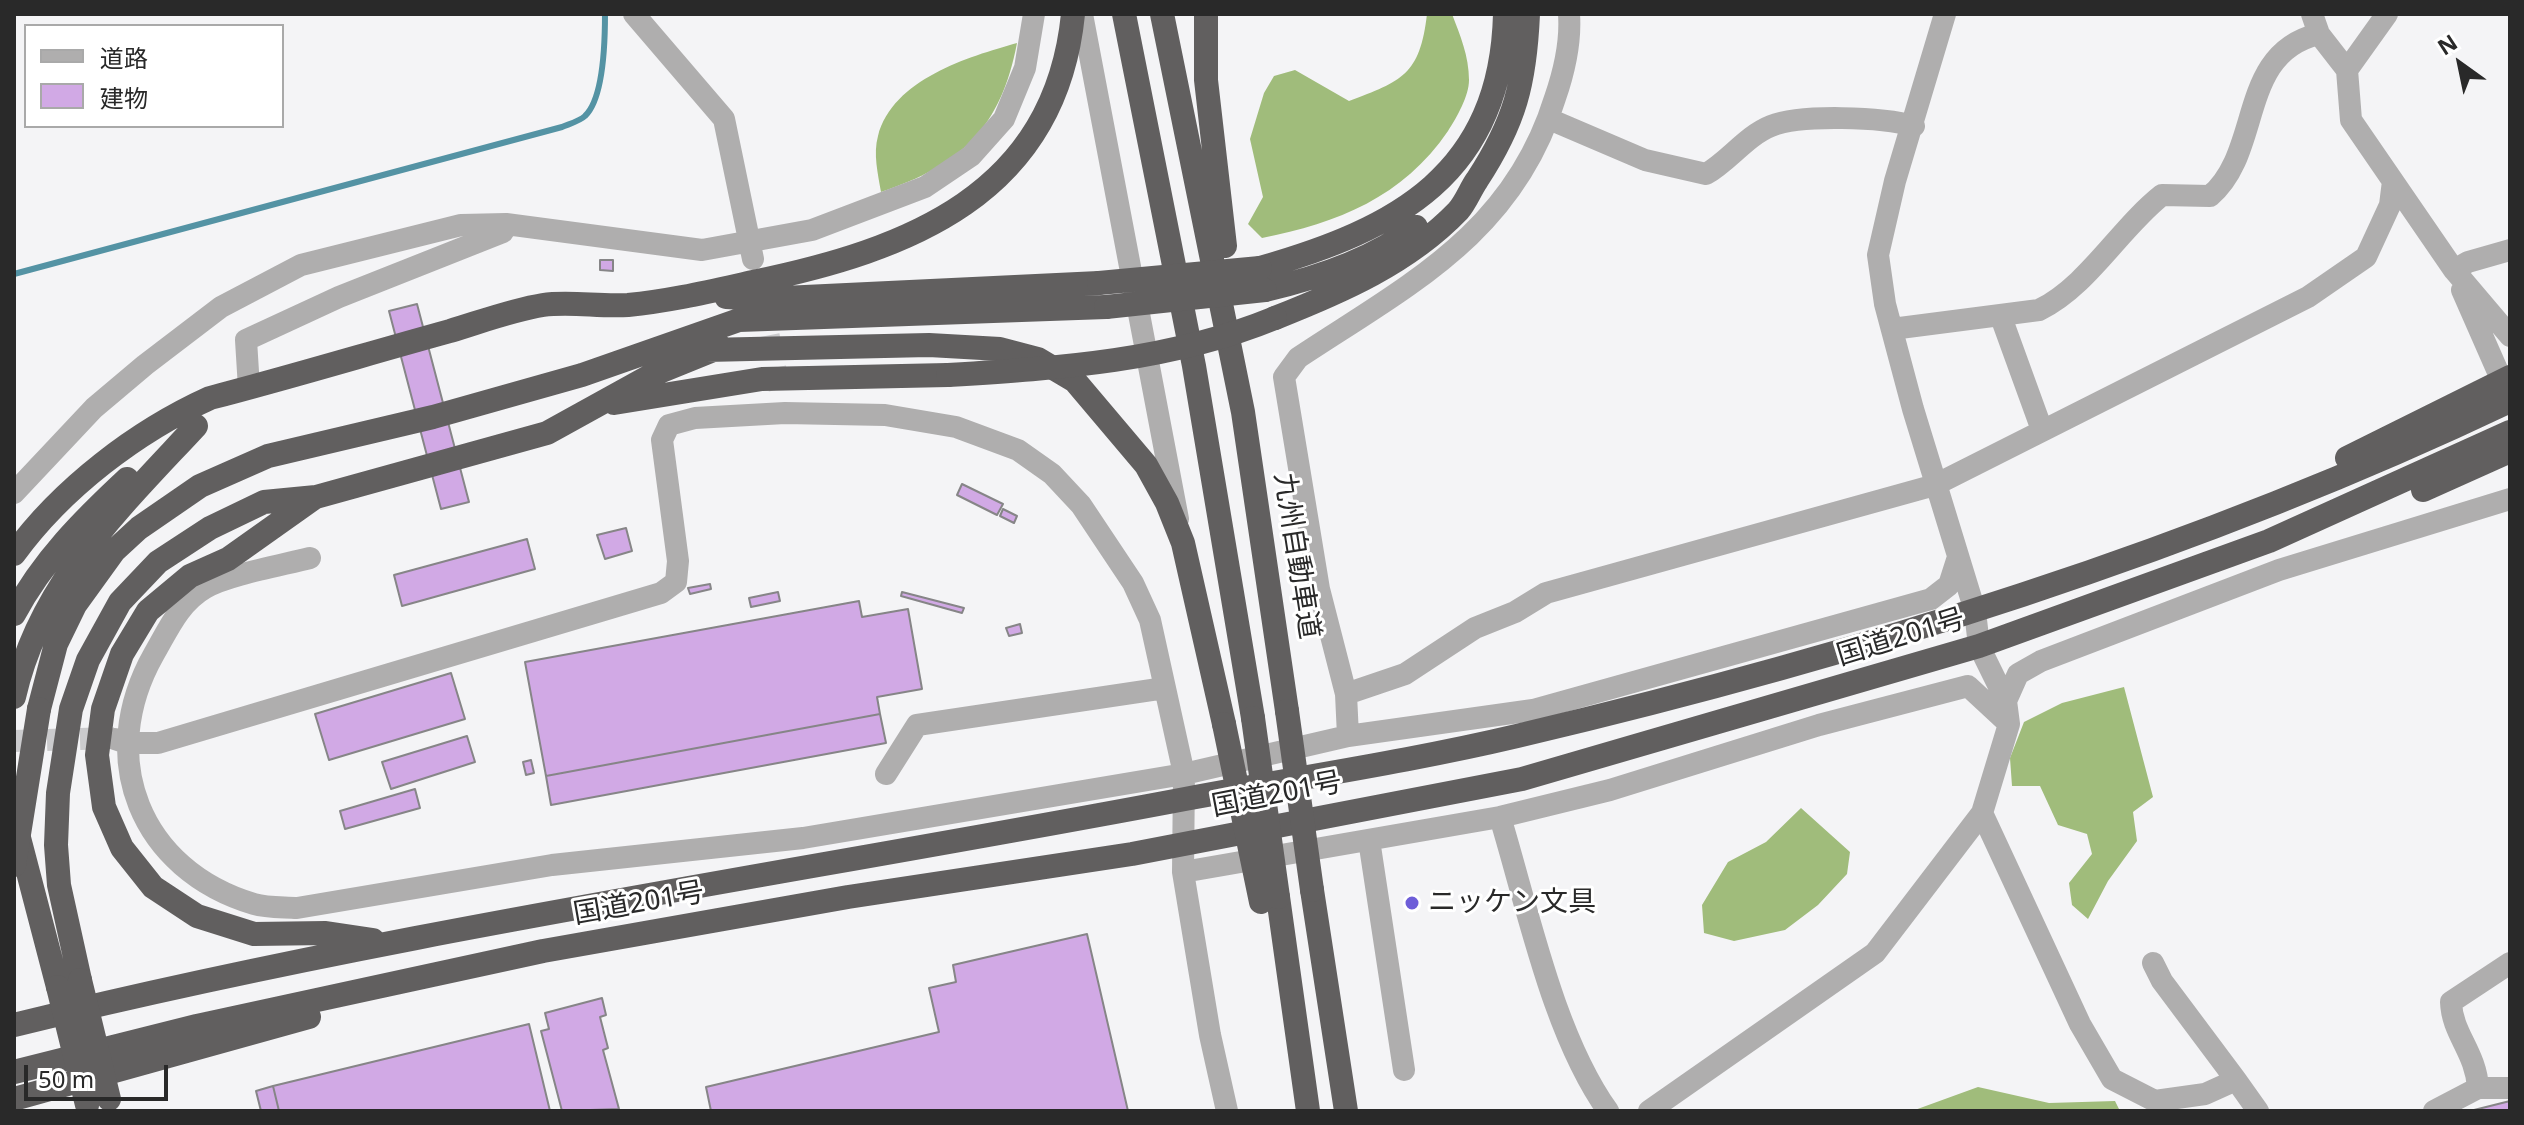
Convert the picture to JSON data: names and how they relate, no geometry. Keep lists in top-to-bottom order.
{
  "streets": {
    "highway": ["九州自動車道", "国道201号"]
  },
  "places": ["ニッケン文具"],
  "legend": ["道路", "建物"],
  "scale_bar": "50 m",
  "north": "top left"
}
